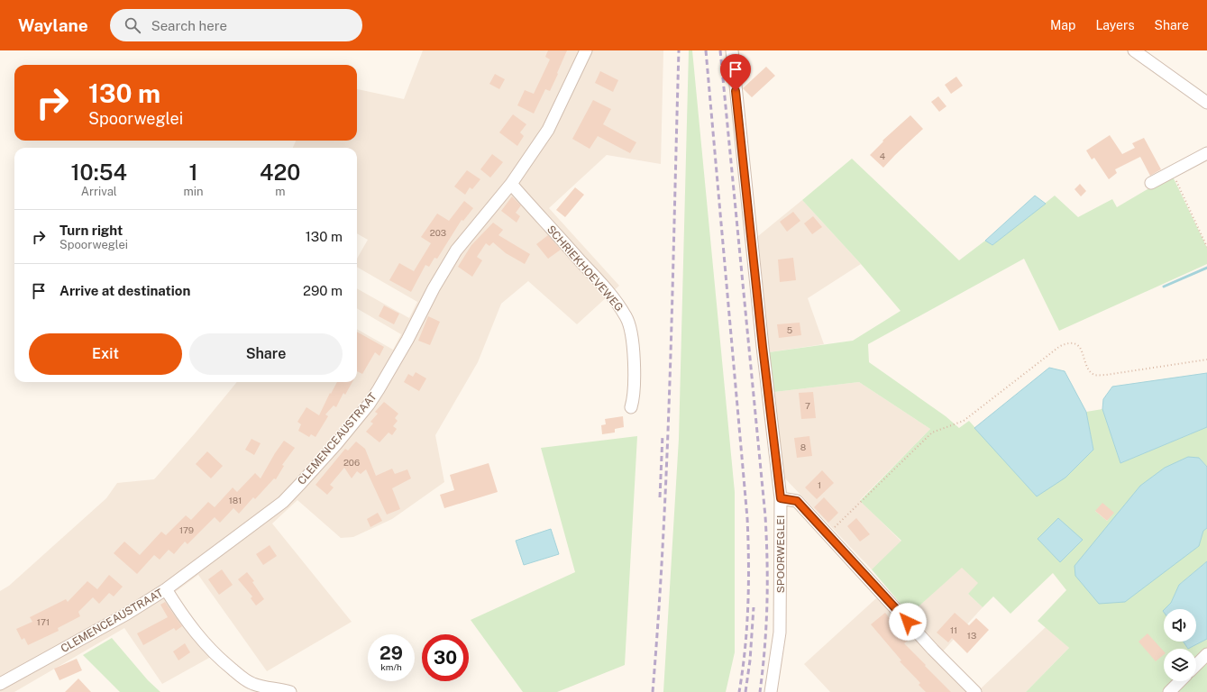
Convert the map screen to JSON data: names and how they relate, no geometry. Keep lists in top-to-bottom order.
{
  "streets": {
    "street": ["SCHRIEKHOEVEWEG", "CLEMENCEAUSTRAAT", "SPOORWEGLEI"]
  },
  "crossings": [
    ["SCHRIEKHOEVEWEG", "CLEMENCEAUSTRAAT"]
  ],
  "house_numbers": [
    "4",
    "203",
    "5",
    "7",
    "8",
    "206",
    "1",
    "181",
    "179",
    "171",
    "11",
    "13"
  ],
  "page": {
    "header": "Waylane",
    "search": "Search here",
    "nav": ["Map", "Layers", "Share"],
    "turn": ["130 m", "Spoorweglei"],
    "eta": [
      "10:54",
      "Arrival",
      "1",
      "min",
      "420",
      "m"
    ],
    "list": [
      {
        "name": "Turn right",
        "note": "Spoorweglei",
        "value": "130 m"
      },
      {
        "name": "Arrive at destination",
        "value": "290 m"
      }
    ],
    "buttons": ["Exit", "Share"],
    "speed": "29 km/h",
    "limit": "30"
  }
}
